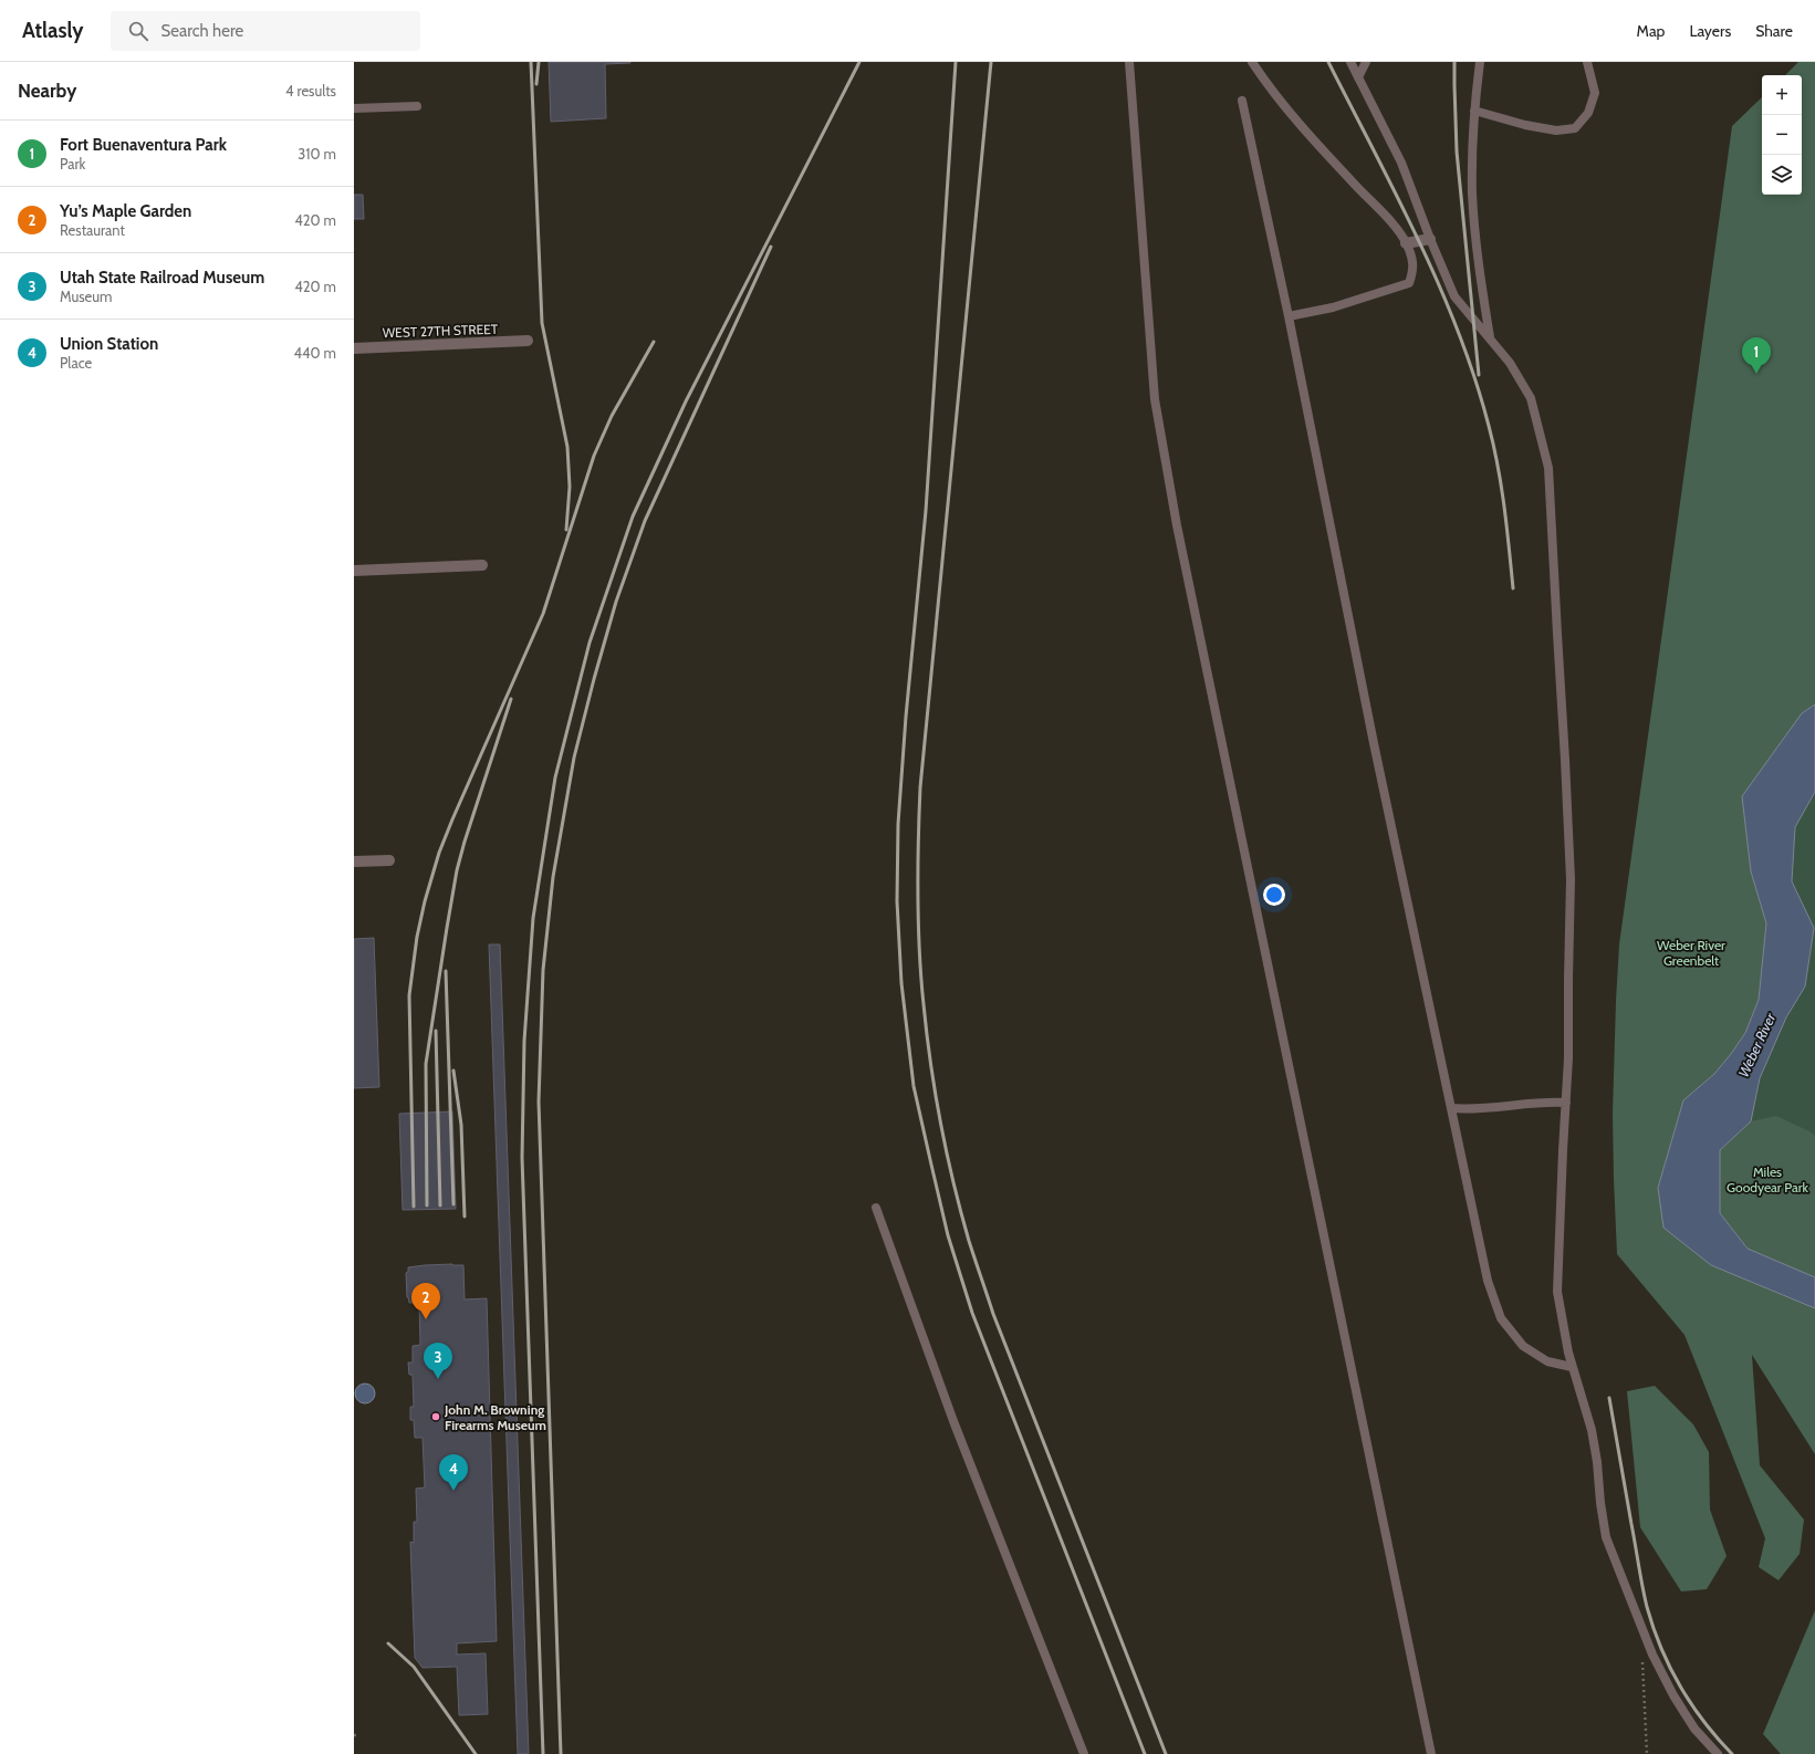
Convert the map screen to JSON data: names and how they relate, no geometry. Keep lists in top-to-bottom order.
{
  "streets": {
    "street": ["WEST 27TH STREET"]
  },
  "water": ["Weber River"],
  "parks": ["Weber River Greenbelt", "Miles Goodyear Park"],
  "places": ["John M. Browning Firearms Museum"],
  "page": {
    "header": "Atlasly",
    "search": "Search here",
    "nav": ["Map", "Layers", "Share"],
    "heading": ["Nearby", "4 results"],
    "map_buttons": ["+", "−"],
    "list": [
      {
        "mark": "1",
        "name": "Fort Buenaventura Park",
        "note": "Park",
        "value": "310 m"
      },
      {
        "mark": "2",
        "name": "Yu’s Maple Garden",
        "note": "Restaurant",
        "value": "420 m"
      },
      {
        "mark": "3",
        "name": "Utah State Railroad Museum",
        "note": "Museum",
        "value": "420 m"
      },
      {
        "mark": "4",
        "name": "Union Station",
        "note": "Place",
        "value": "440 m"
      }
    ],
    "pins": [
      "1",
      "2",
      "3",
      "4"
    ]
  }
}
